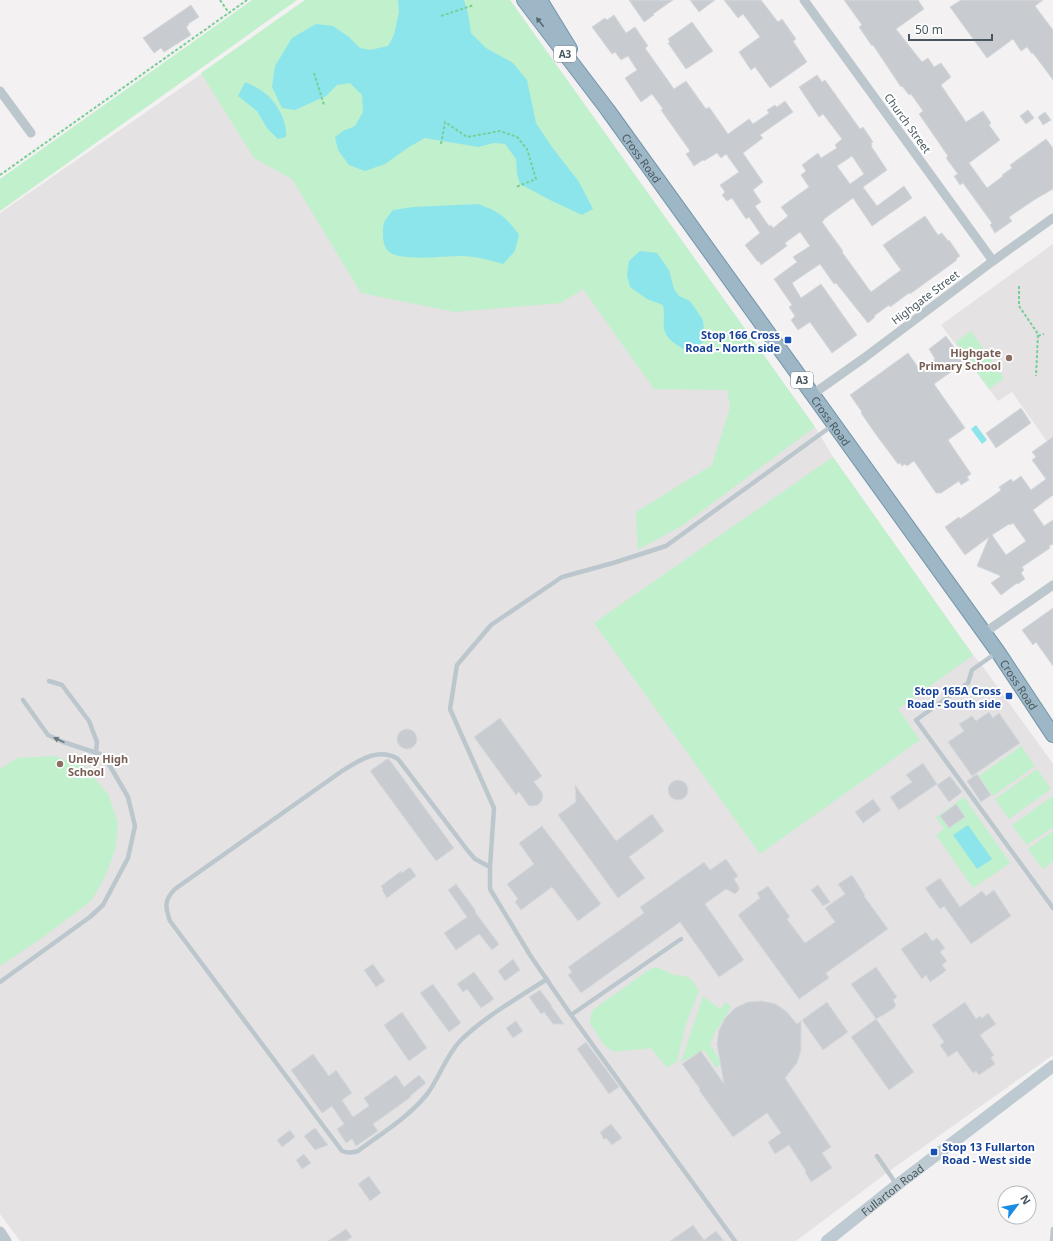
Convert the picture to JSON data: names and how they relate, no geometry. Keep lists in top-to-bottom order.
{
  "streets": {
    "highway": ["A3", "Cross Road"],
    "main road": ["Fullarton Road"],
    "street": ["Church Street", "Highgate Street"]
  },
  "crossings": [
    ["Church Street", "Highgate Street"],
    ["Cross Road", "Highgate Street"]
  ],
  "places": {
    "transit": ["Stop 166 Cross Road - North side", "Stop 165A Cross Road - South side", "Stop 13 Fullarton Road - West side"],
    "other": ["Highgate Primary School", "Unley High School"]
  },
  "scale_bar": "50 m",
  "north": "top right"
}
